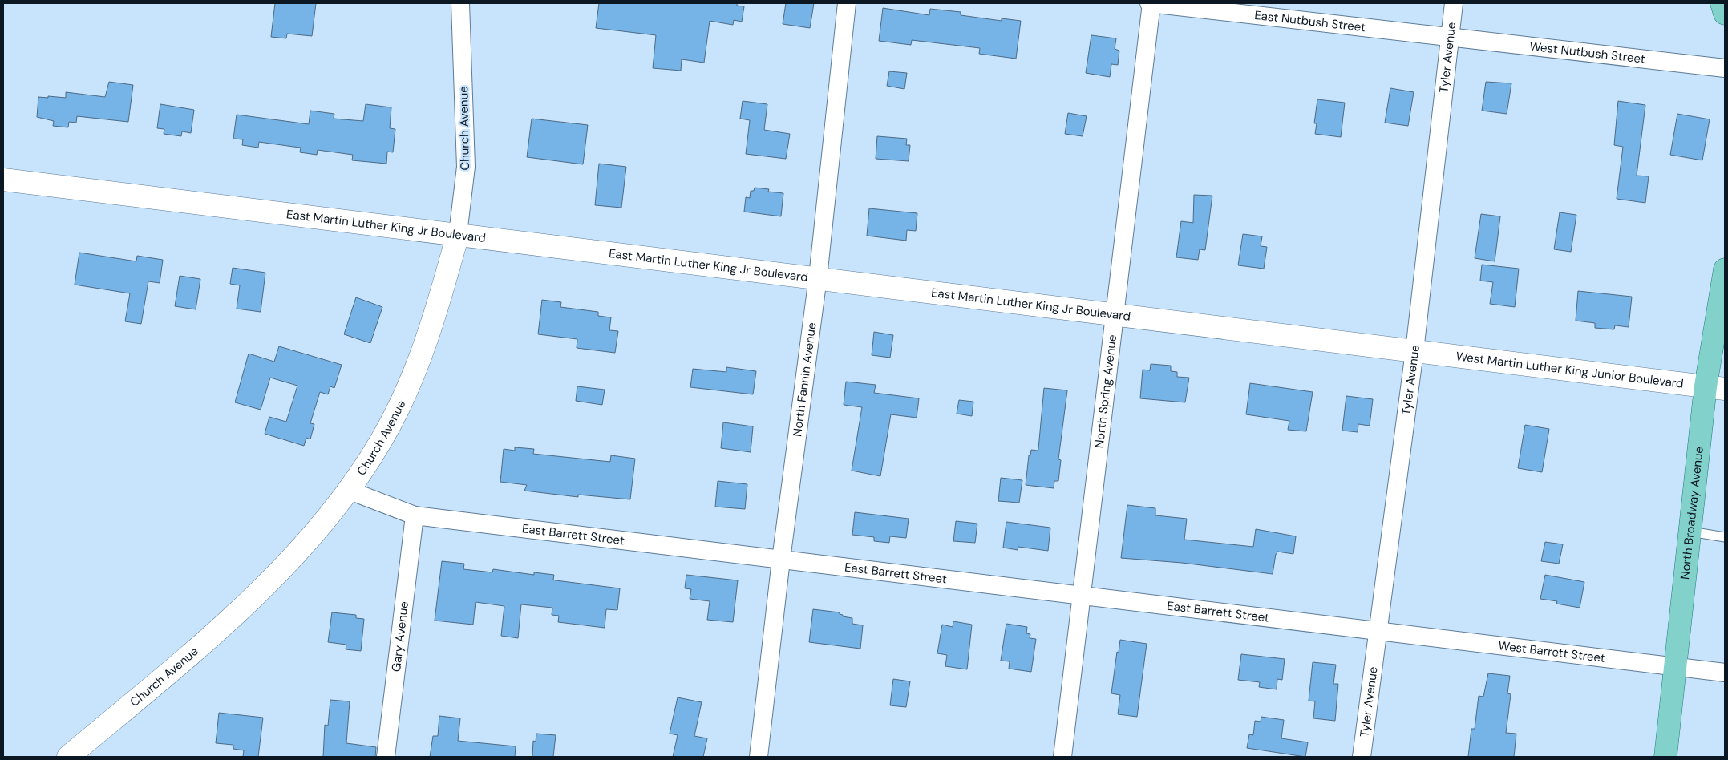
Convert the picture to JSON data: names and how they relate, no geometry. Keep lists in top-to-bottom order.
{
  "streets": {
    "main road": [
      "Church Avenue",
      "East Martin Luther King Jr Boulevard",
      "West Martin Luther King Junior Boulevard",
      "North Broadway Avenue"
    ],
    "street": [
      "East Nutbush Street",
      "West Nutbush Street",
      "Tyler Avenue",
      "North Fannin Avenue",
      "North Spring Avenue",
      "East Barrett Street",
      "Gary Avenue",
      "West Barrett Street"
    ]
  },
  "crossings": [
    ["East Nutbush Street", "West Nutbush Street"],
    ["East Nutbush Street", "Tyler Avenue"],
    ["East Nutbush Street", "North Spring Avenue"],
    ["West Nutbush Street", "Tyler Avenue"],
    ["Tyler Avenue", "East Martin Luther King Jr Boulevard"],
    ["Tyler Avenue", "West Martin Luther King Junior Boulevard"],
    ["Tyler Avenue", "East Barrett Street"],
    ["Tyler Avenue", "West Barrett Street"],
    ["Church Avenue", "East Martin Luther King Jr Boulevard"],
    ["Church Avenue", "East Barrett Street"],
    ["East Martin Luther King Jr Boulevard", "West Martin Luther King Junior Boulevard"],
    ["East Martin Luther King Jr Boulevard", "North Fannin Avenue"],
    ["East Martin Luther King Jr Boulevard", "North Spring Avenue"],
    ["West Martin Luther King Junior Boulevard", "North Broadway Avenue"],
    ["North Fannin Avenue", "East Barrett Street"],
    ["North Spring Avenue", "East Barrett Street"],
    ["North Broadway Avenue", "West Barrett Street"],
    ["East Barrett Street", "Gary Avenue"],
    ["East Barrett Street", "West Barrett Street"]
  ]
}
